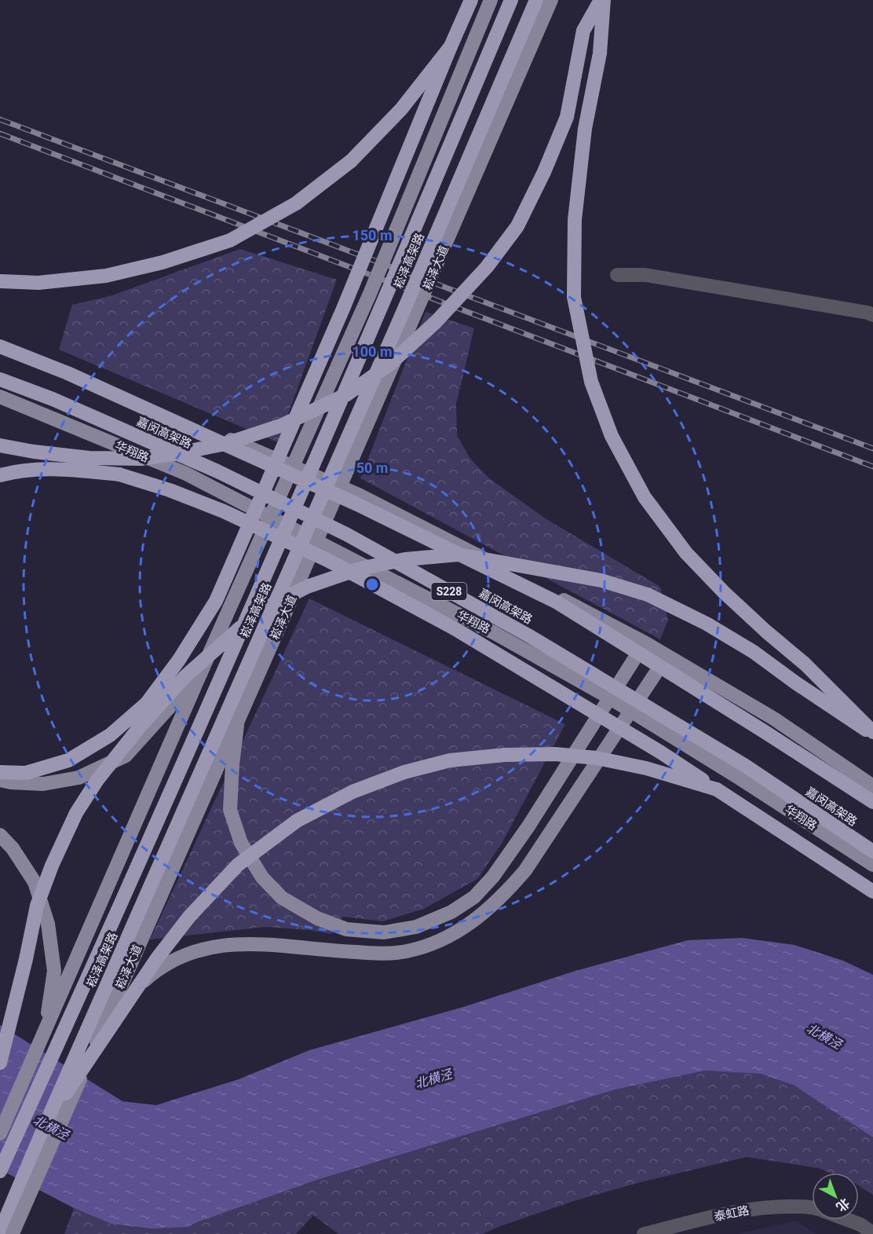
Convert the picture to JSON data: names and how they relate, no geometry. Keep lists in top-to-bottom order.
{
  "streets": {
    "highway": ["崧泽高架路", "嘉闵高架路", "S228"],
    "main road": ["崧泽大道", "华翔路"],
    "street": ["泰虹路"]
  },
  "crossings": [
    ["崧泽高架路", "崧泽大道"]
  ],
  "water": ["北横泾"],
  "north": "bottom right",
  "rings": ["150 m", "100 m", "50 m"]
}
